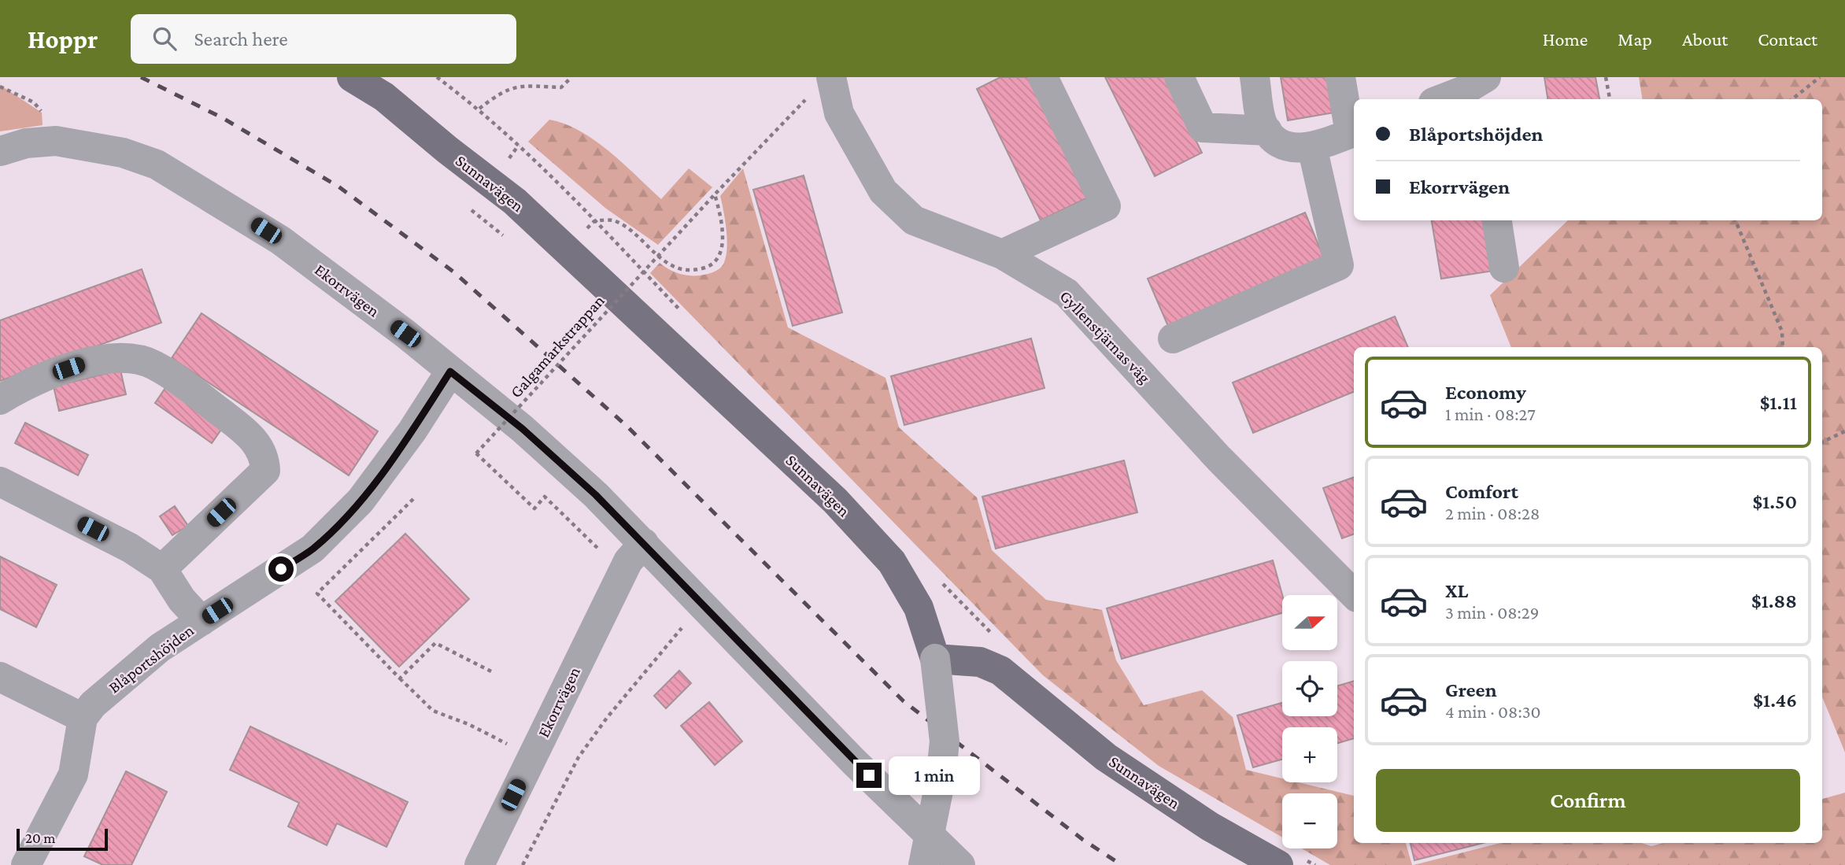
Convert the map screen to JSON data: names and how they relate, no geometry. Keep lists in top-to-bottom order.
{
  "streets": {
    "main road": ["Sunnavägen"],
    "street": ["Ekorrvägen", "Gyllenstjärnas väg", "Blåportshöjden"],
    "path": ["Galgamarkstrappan"]
  },
  "crossings": [
    ["Ekorrvägen", "Blåportshöjden"]
  ],
  "scale_bar": "20 m",
  "north": "right",
  "page": {
    "header": "Hoppr",
    "search": "Search here",
    "nav": [
      "Home",
      "Map",
      "About",
      "Contact"
    ],
    "banner": ["Blåportshöjden", "Ekorrvägen"],
    "list": [
      {
        "name": "Economy",
        "note": "1 min · 08:27",
        "value": "$1.11"
      },
      {
        "name": "Comfort",
        "note": "2 min · 08:28",
        "value": "$1.50"
      },
      {
        "name": "XL",
        "note": "3 min · 08:29",
        "value": "$1.88"
      },
      {
        "name": "Green",
        "note": "4 min · 08:30",
        "value": "$1.46"
      }
    ],
    "map_buttons": ["+", "−"],
    "bubble": "1 min",
    "buttons": "Confirm",
    "scale": "20 m"
  }
}
